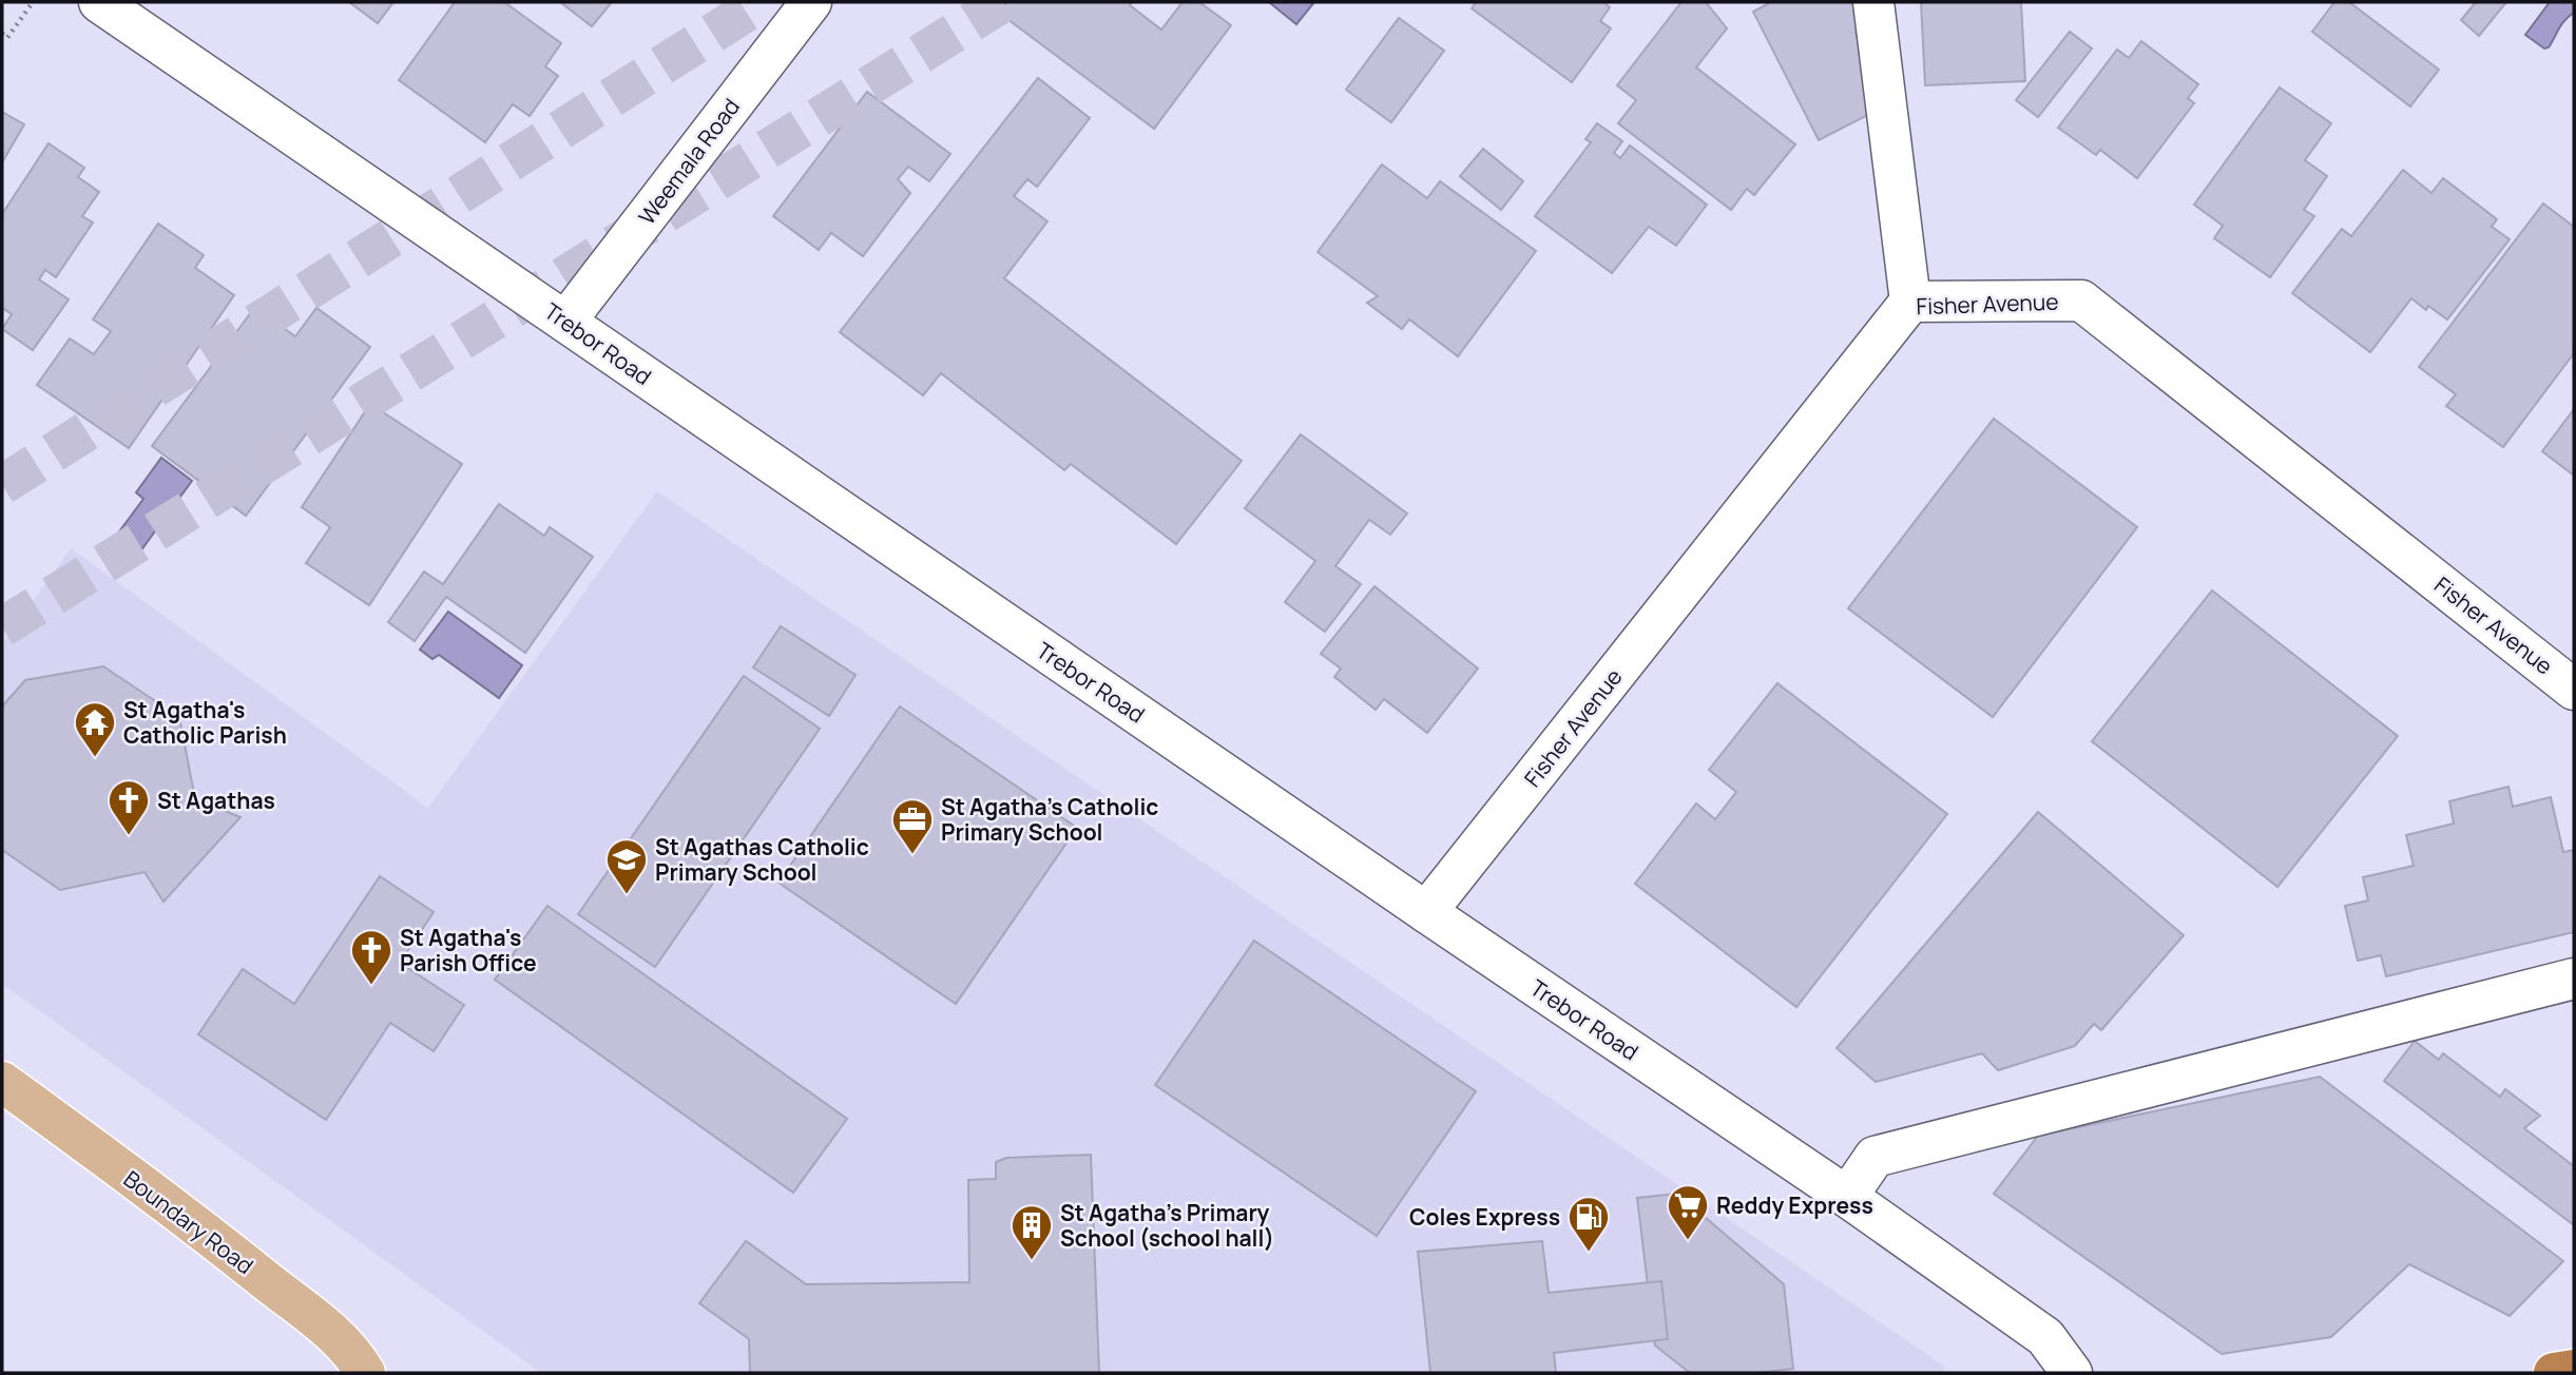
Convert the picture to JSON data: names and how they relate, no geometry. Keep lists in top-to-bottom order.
{
  "streets": {
    "main road": ["Boundary Road"],
    "street": ["Weemala Road", "Fisher Avenue", "Trebor Road"]
  },
  "crossings": [
    ["Weemala Road", "Trebor Road"],
    ["Fisher Avenue", "Trebor Road"]
  ],
  "places": {
    "temple": ["St Agatha's Catholic Parish"],
    "church": ["St Agathas", "St Agatha's Parish Office"],
    "office": ["St Agatha's Catholic Primary School"],
    "school or university": ["St Agathas Catholic Primary School"],
    "supermarket": ["Reddy Express"],
    "fuel station": ["Coles Express"],
    "building": ["St Agatha's Primary School (school hall)"]
  }
}
